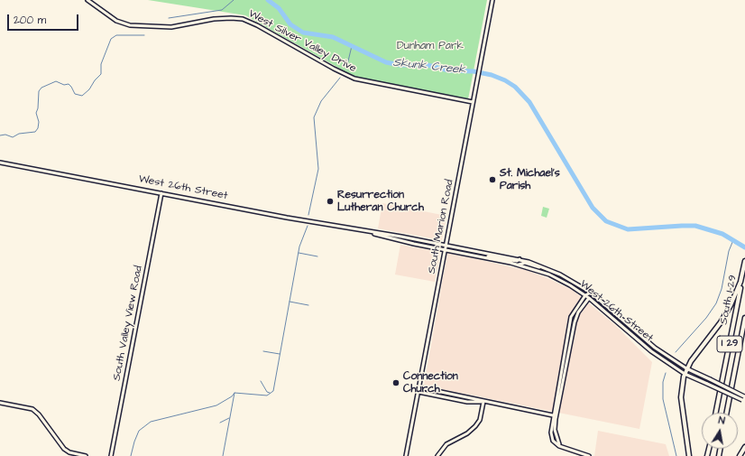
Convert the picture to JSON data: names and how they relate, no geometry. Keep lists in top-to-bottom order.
{
  "streets": {
    "highway": ["South I-29", "I 29"],
    "main road": [
      "West Silver Valley Drive",
      "West 26th Street",
      "South Marion Road",
      "South Valley View Road"
    ]
  },
  "crossings": [
    ["West Silver Valley Drive", "South Marion Road"],
    ["West 26th Street", "South Marion Road"],
    ["West 26th Street", "South Valley View Road"]
  ],
  "water": ["Skunk Creek"],
  "parks": ["Dunham Park"],
  "places": ["St. Michael's Parish", "Resurrection Lutheran Church", "Connection Church"],
  "scale_bar": "200 m",
  "north": "top"
}
